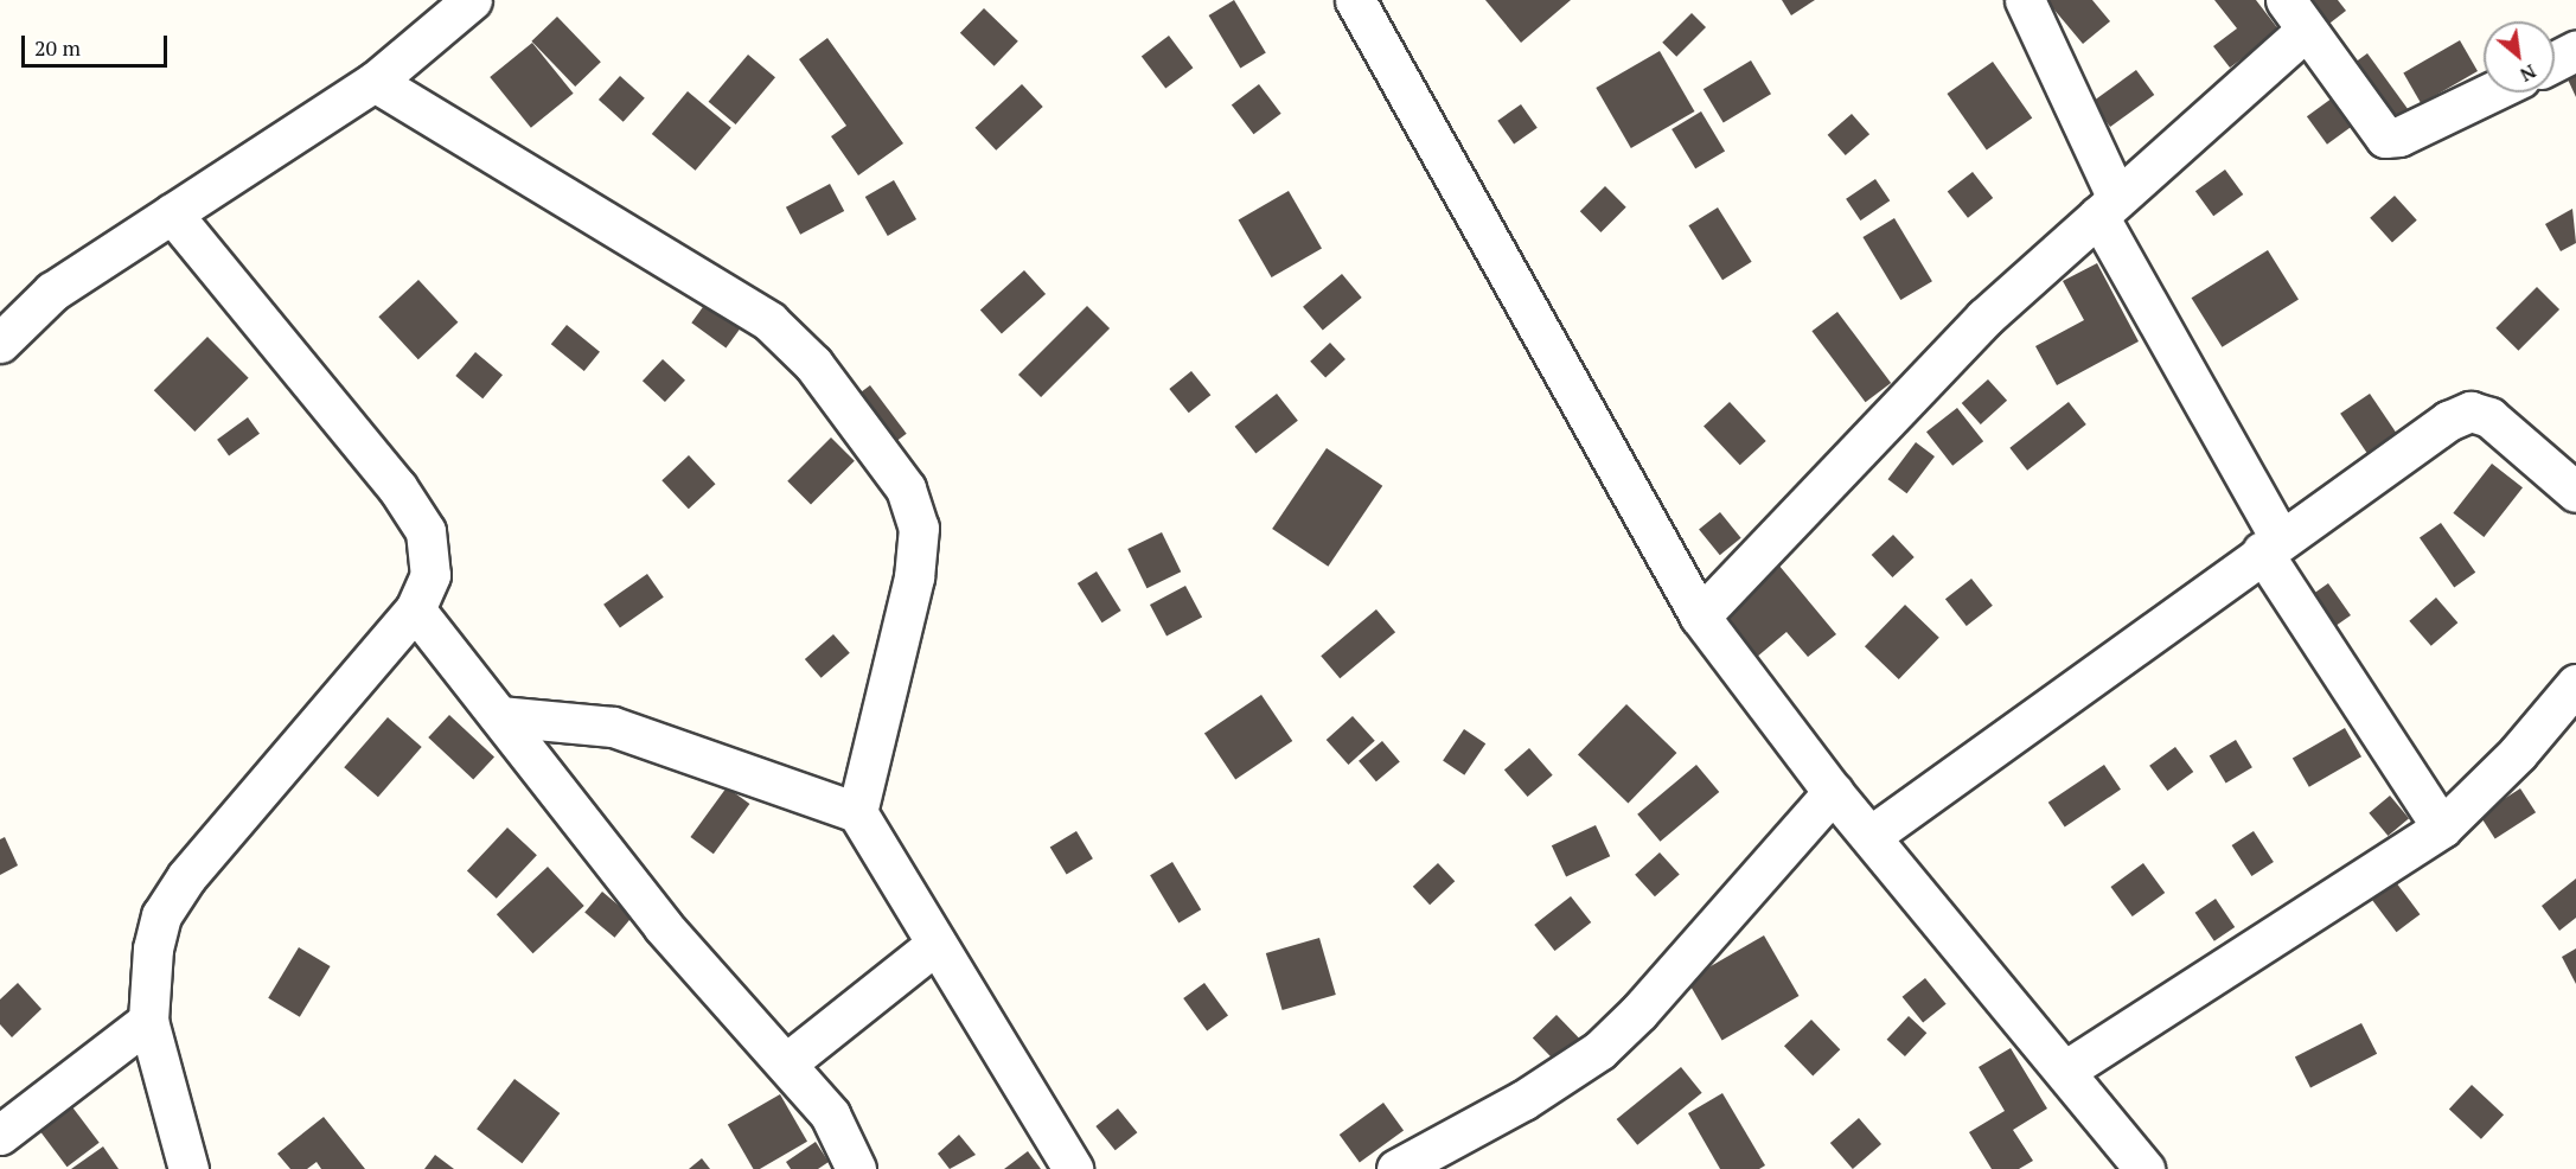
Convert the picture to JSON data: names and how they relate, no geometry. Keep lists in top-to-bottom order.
{
  "scale_bar": "20 m",
  "north": "bottom right"
}
